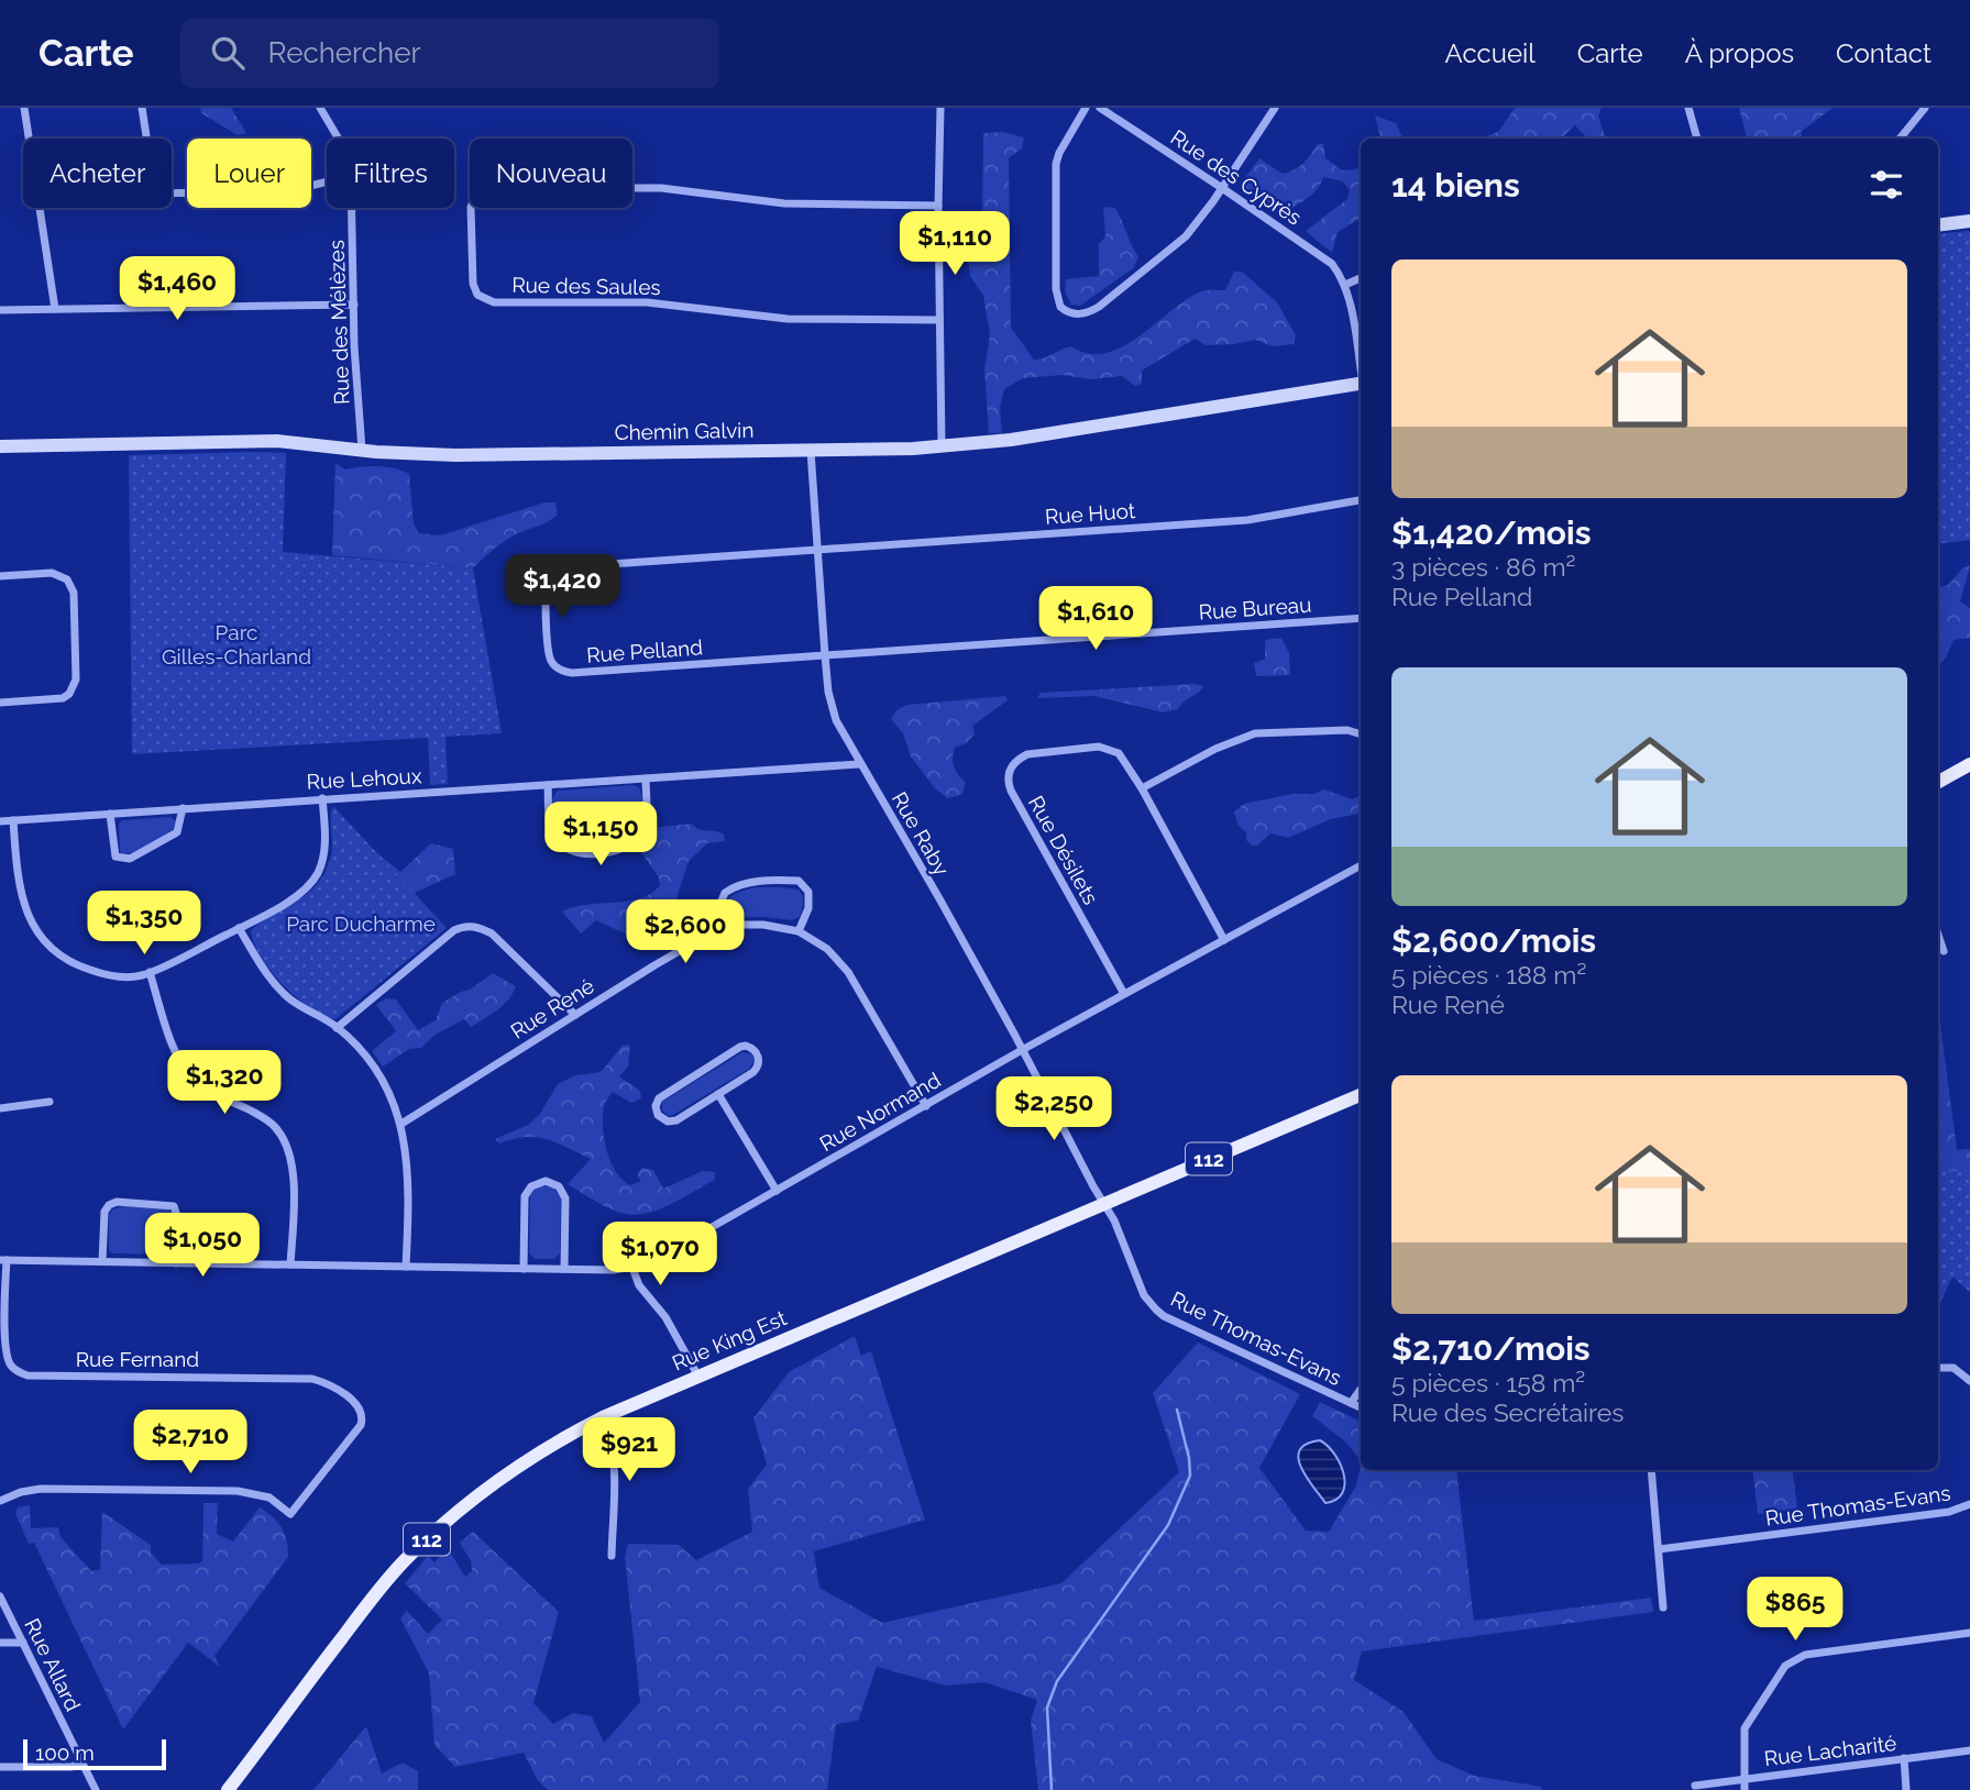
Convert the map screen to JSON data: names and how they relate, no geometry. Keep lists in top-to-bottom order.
{
  "streets": {
    "main road": ["112", "Rue King Est"],
    "street": [
      "Rue des Cyprès",
      "Rue des Saules",
      "Rue des Mélèzes",
      "Chemin Galvin",
      "Rue Huot",
      "Rue Bureau",
      "Rue Pelland",
      "Rue Lehoux",
      "Rue Raby",
      "Rue Désilets",
      "Rue René",
      "Rue Normand",
      "Rue Thomas-Evans",
      "Rue Fernand",
      "Rue Allard",
      "Rue Lacharité"
    ]
  },
  "crossings": [
    ["Rue des Mélèzes", "Chemin Galvin"],
    ["Chemin Galvin", "Rue Raby"],
    ["Rue Huot", "Rue Pelland"],
    ["Rue Huot", "Rue Raby"],
    ["Rue Bureau", "Rue Pelland"],
    ["Rue Bureau", "Rue Raby"],
    ["Rue Pelland", "Rue Raby"],
    ["Rue Lehoux", "Rue Raby"],
    ["Rue Raby", "Rue Normand"],
    ["Rue Raby", "Rue Thomas-Evans"],
    ["Rue Raby", "Rue King Est"],
    ["Rue Désilets", "Rue Normand"],
    ["Rue René", "Rue Normand"],
    ["Rue Normand", "Rue Fernand"],
    ["Rue Thomas-Evans", "Rue King Est"]
  ],
  "parks": ["Parc Gilles-Charland", "Parc Ducharme"],
  "scale_bar": "100 m",
  "page": {
    "header": "Carte",
    "search": "Rechercher",
    "nav": [
      "Accueil",
      "Carte",
      "À propos",
      "Contact"
    ],
    "chip": [
      "Acheter",
      "Louer",
      "Filtres",
      "Nouveau"
    ],
    "heading": "14 biens",
    "price": [
      "$1,110",
      "$1,460",
      "$1,420",
      "$1,610",
      "$1,150",
      "$1,350",
      "$2,600",
      "$1,320",
      "$2,250",
      "$1,050",
      "$1,070",
      "$2,710",
      "$921",
      "$865"
    ],
    "list": [
      {
        "name": "$1,420/mois",
        "note": "3 pièces · 86 m² · Rue Pelland"
      },
      {
        "name": "$2,600/mois",
        "note": "5 pièces · 188 m² · Rue René"
      },
      {
        "name": "$2,710/mois",
        "note": "5 pièces · 158 m² · Rue des Secrétaires"
      }
    ],
    "scale": "100 m"
  }
}
